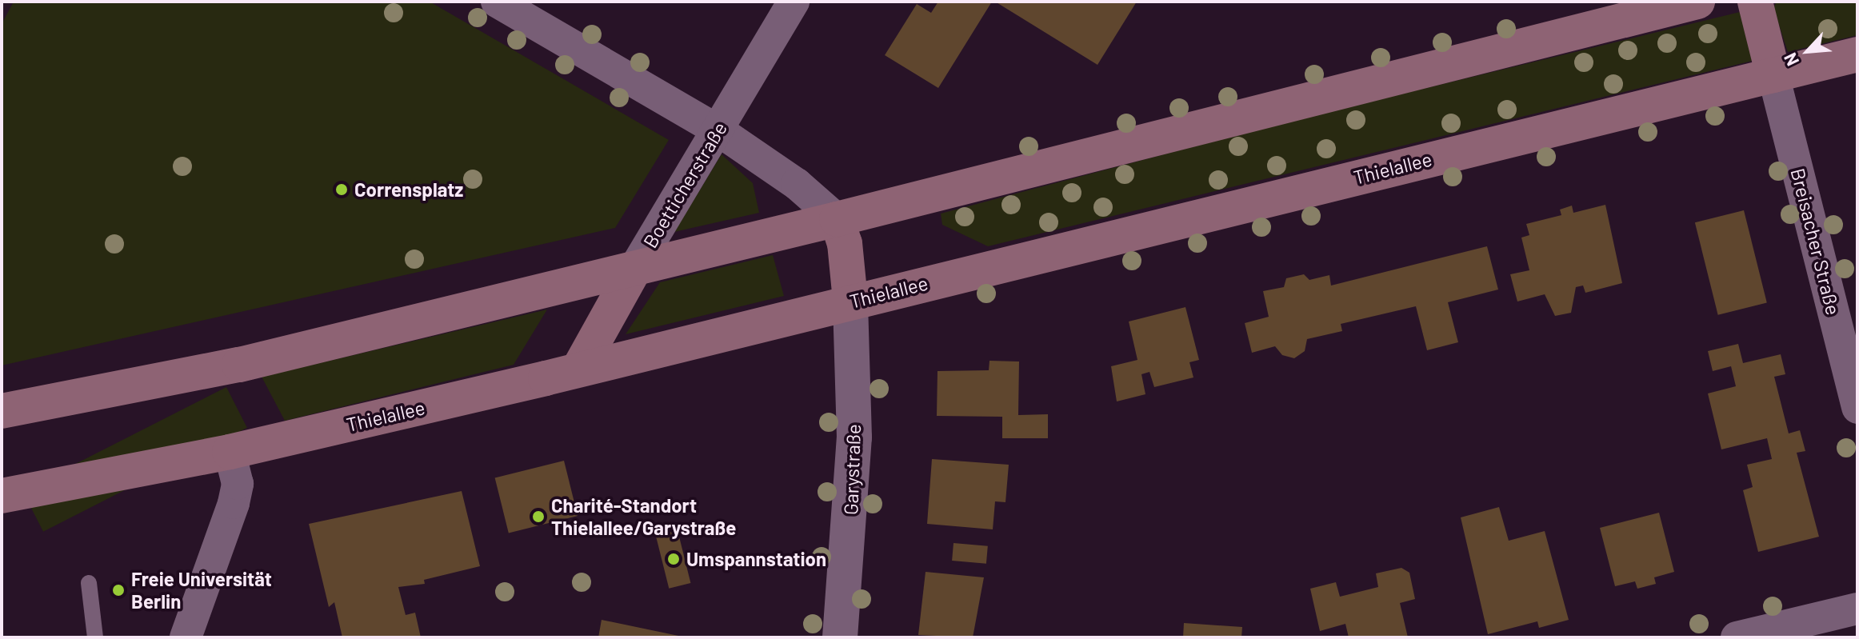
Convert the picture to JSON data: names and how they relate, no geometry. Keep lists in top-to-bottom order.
{
  "streets": {
    "main road": ["Thielallee", "Boetticherstraße"],
    "street": ["Breisacher Straße", "Garystraße"]
  },
  "crossings": [
    ["Thielallee", "Boetticherstraße"],
    ["Thielallee", "Breisacher Straße"],
    ["Thielallee", "Garystraße"]
  ],
  "places": [
    "Corrensplatz",
    "Charité-Standort Thielallee/Garystraße",
    "Umspannstation",
    "Freie Universität Berlin"
  ],
  "north": "bottom left"
}
